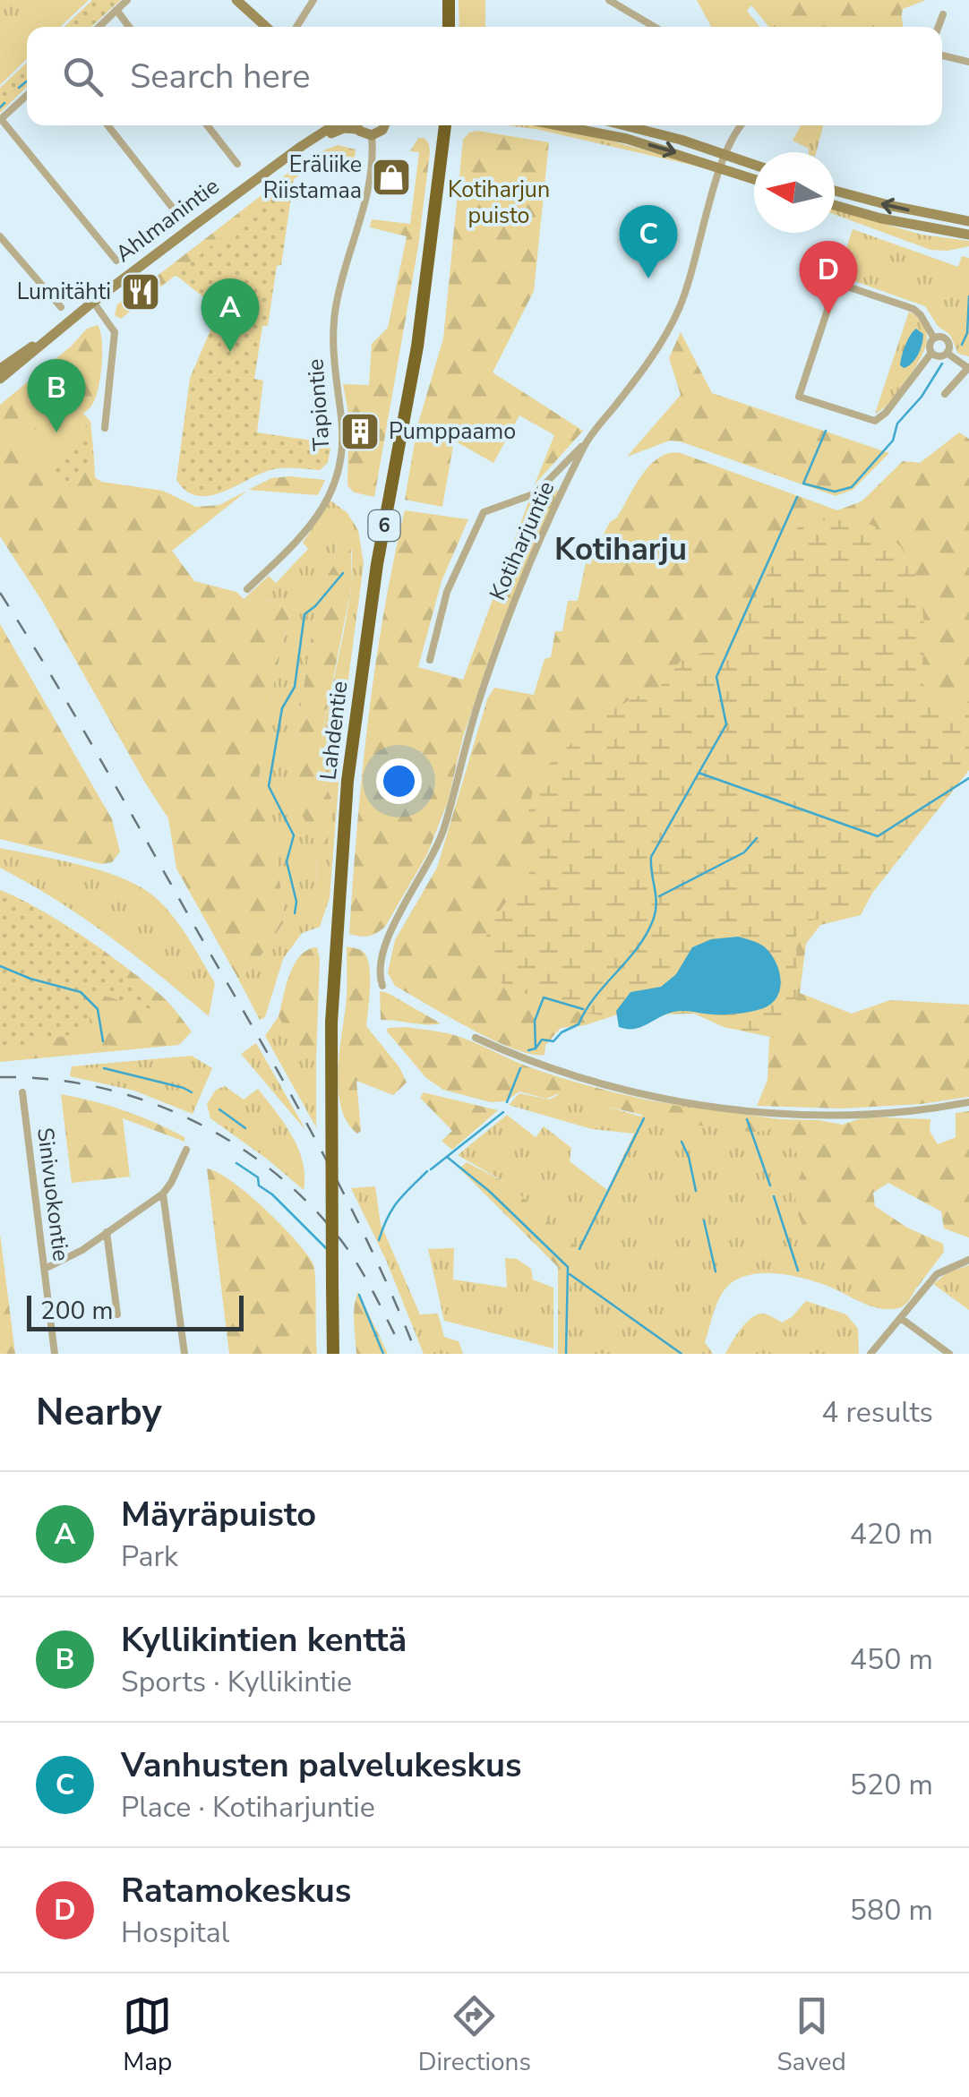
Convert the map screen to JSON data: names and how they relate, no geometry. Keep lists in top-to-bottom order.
{
  "streets": {
    "highway": ["6", "Lahdentie"],
    "main road": ["Ahlmanintie"],
    "street": ["Tapiontie", "Kotiharjuntie", "Sinivuokontie"]
  },
  "districts": ["Kotiharju"],
  "parks": ["Kotiharjun puisto"],
  "places": {
    "shop": ["Eräliike Riistamaa"],
    "restaurant": ["Lumitähti"],
    "building": ["Pumppaamo"]
  },
  "scale_bar": "200 m",
  "north": "left",
  "page": {
    "search": "Search here",
    "pins": [
      "C",
      "D",
      "A",
      "B"
    ],
    "scale": "200 m",
    "heading": ["Nearby", "4 results"],
    "list": [
      {
        "mark": "A",
        "name": "Mäyräpuisto",
        "note": "Park",
        "value": "420 m"
      },
      {
        "mark": "B",
        "name": "Kyllikintien kenttä",
        "note": "Sports · Kyllikintie",
        "value": "450 m"
      },
      {
        "mark": "C",
        "name": "Vanhusten palvelukeskus",
        "note": "Place · Kotiharjuntie",
        "value": "520 m"
      },
      {
        "mark": "D",
        "name": "Ratamokeskus",
        "note": "Hospital",
        "value": "580 m"
      }
    ],
    "nav": ["Map", "Directions", "Saved"]
  }
}
